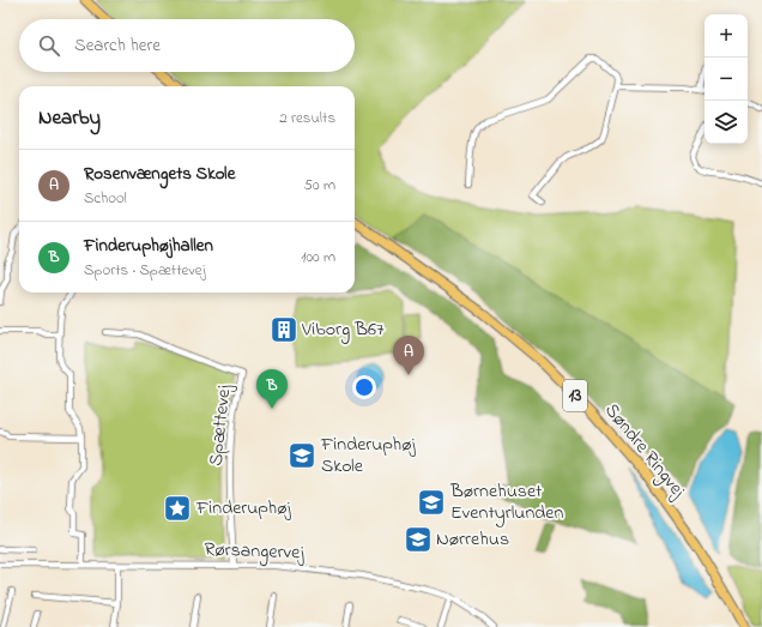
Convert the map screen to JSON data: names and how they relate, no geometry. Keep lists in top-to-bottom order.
{
  "streets": {
    "main road": ["13", "Søndre Ringvej"],
    "street": ["Spættevej", "Rørsangervej"]
  },
  "crossings": [
    ["Spættevej", "Rørsangervej"]
  ],
  "places": {
    "building": ["Viborg B67"],
    "school or university": ["Finderuphøj Skole", "Børnehuset Eventyrlunden", "Nørrehus"],
    "place": ["Finderuphøj"]
  },
  "page": {
    "map_buttons": ["+", "−"],
    "search": "Search here",
    "heading": ["Nearby", "2 results"],
    "list": [
      {
        "mark": "A",
        "name": "Rosenvængets Skole",
        "note": "School",
        "value": "50 m"
      },
      {
        "mark": "B",
        "name": "Finderuphøjhallen",
        "note": "Sports · Spættevej",
        "value": "100 m"
      }
    ],
    "pins": ["A", "B"]
  }
}
